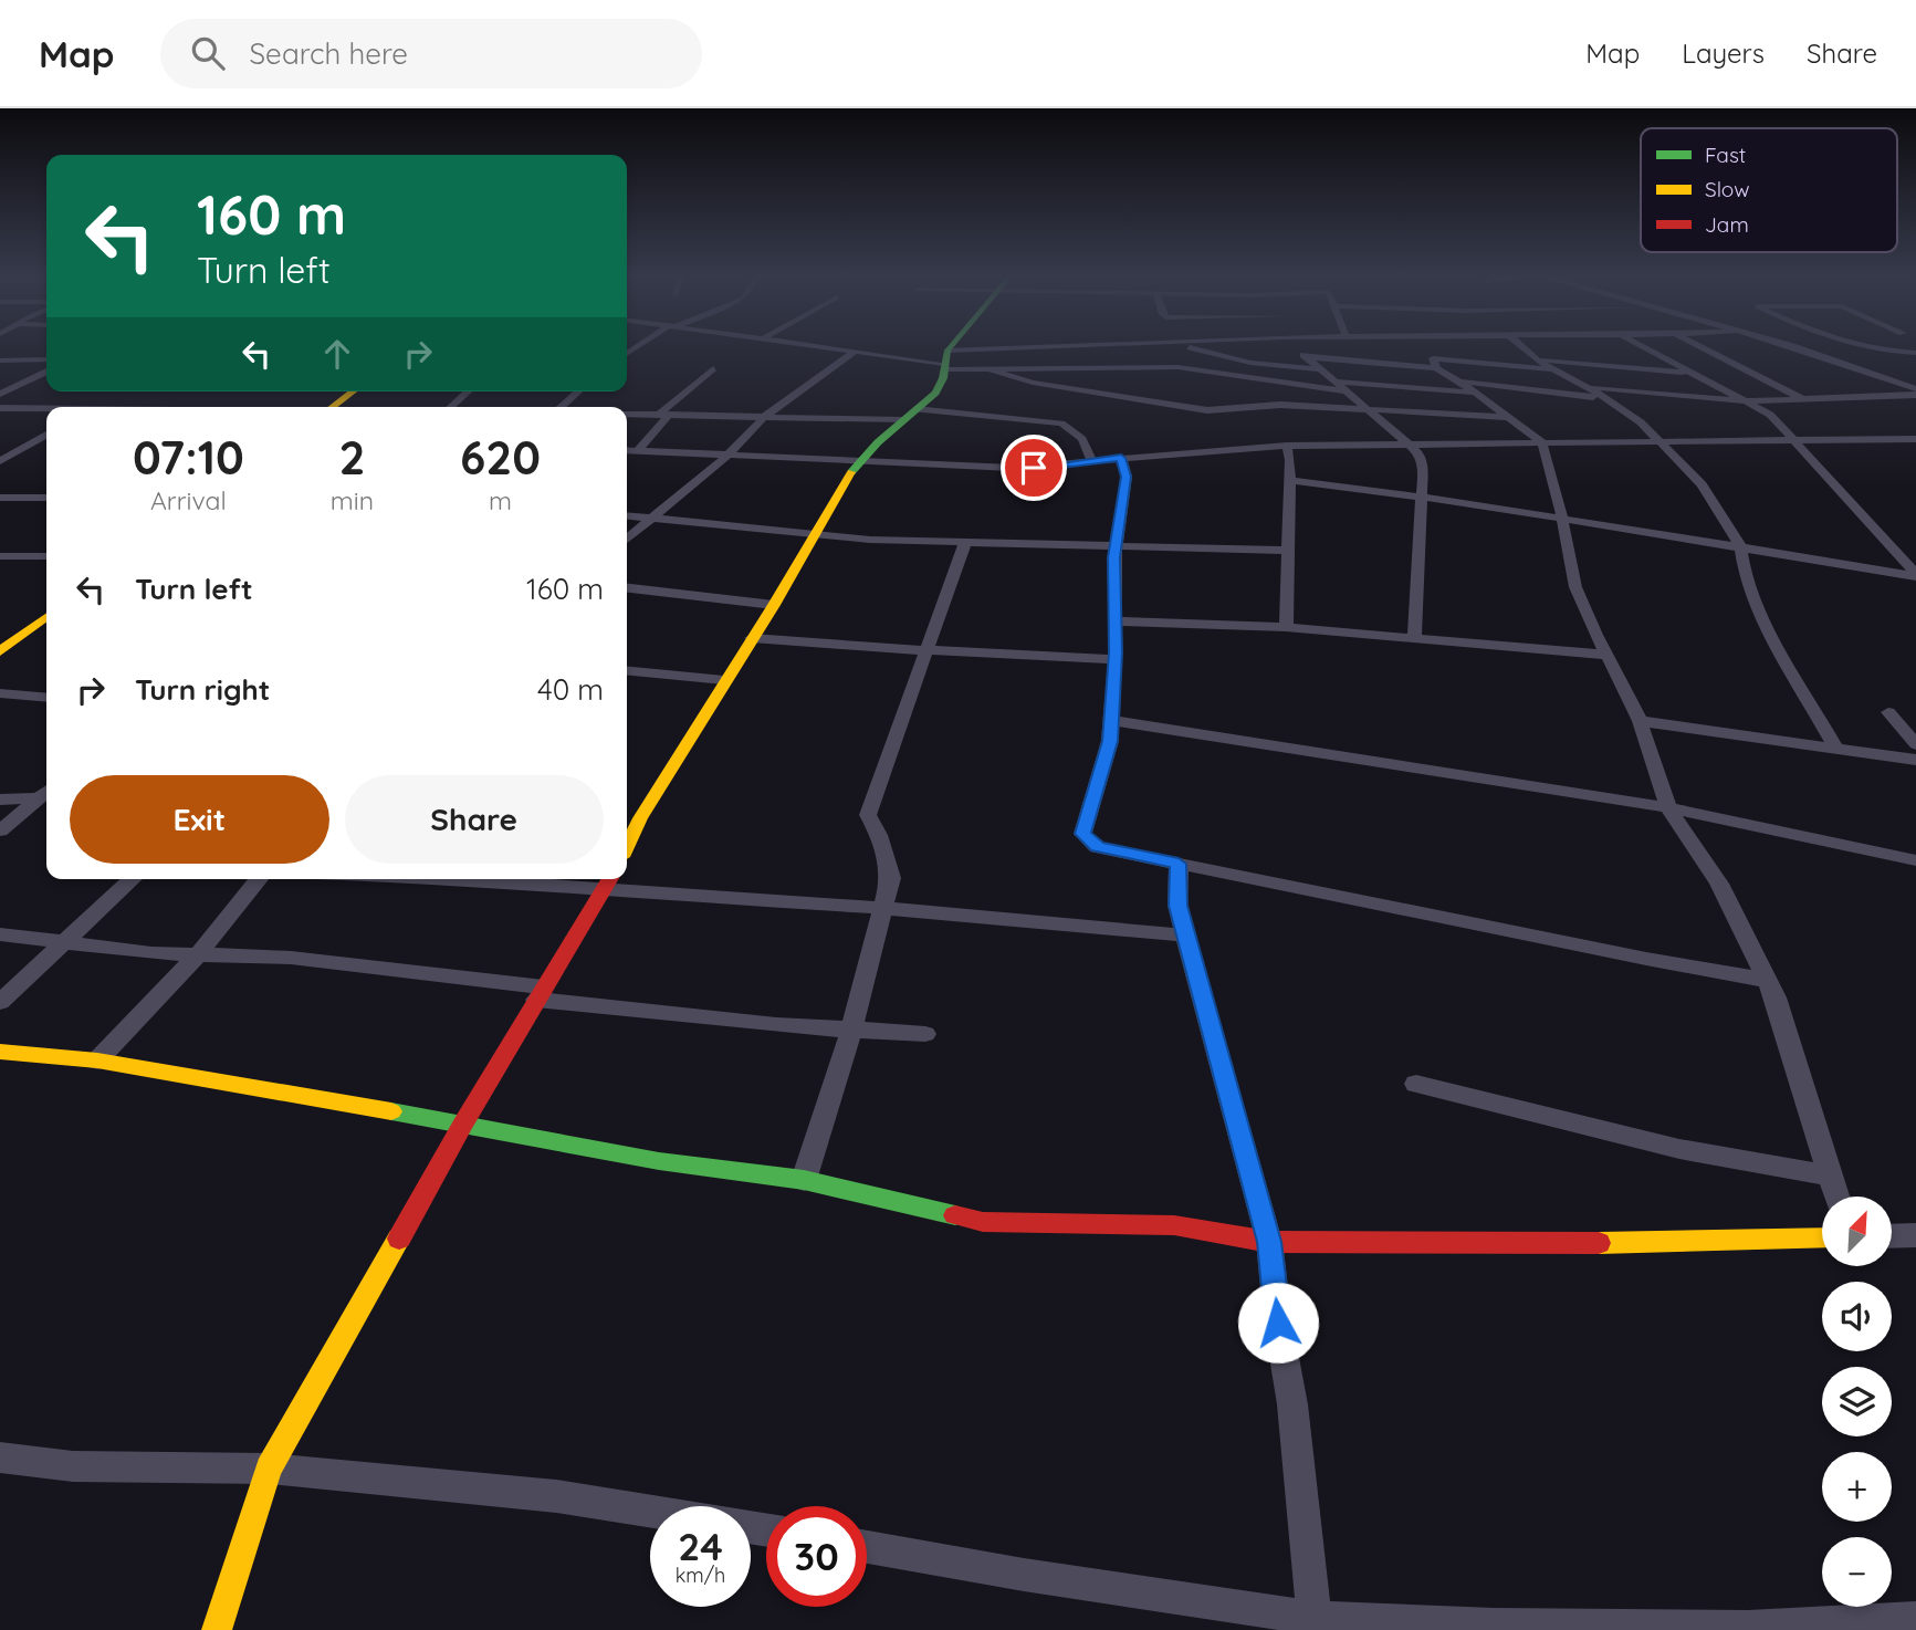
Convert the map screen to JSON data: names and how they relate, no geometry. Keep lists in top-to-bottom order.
{
  "legend": ["Fast", "Slow", "Jam"],
  "north": "top right",
  "page": {
    "header": "Map",
    "search": "Search here",
    "nav": ["Map", "Layers", "Share"],
    "turn": ["160 m", "Turn left"],
    "eta": [
      "07:10",
      "Arrival",
      "2",
      "min",
      "620",
      "m"
    ],
    "list": [
      {
        "name": "Turn left",
        "value": "160 m"
      },
      {
        "name": "Turn right",
        "value": "40 m"
      }
    ],
    "buttons": ["Exit", "Share"],
    "map_buttons": ["+", "−"],
    "speed": "24 km/h",
    "limit": "30"
  }
}
